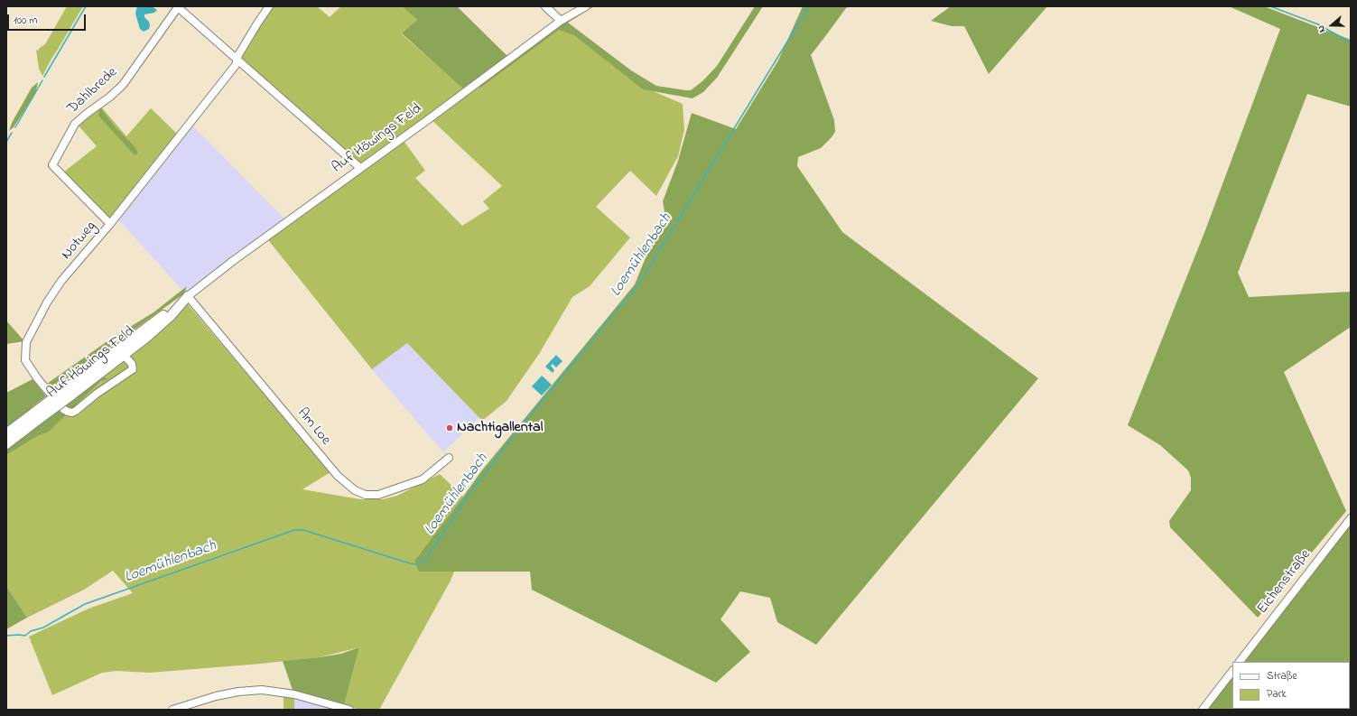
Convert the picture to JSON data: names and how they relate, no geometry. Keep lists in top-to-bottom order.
{
  "streets": {
    "main road": ["Auf Höwings Feld"],
    "street": [
      "Dahlbrede",
      "Notweg",
      "Am Loe",
      "Eichenstraße"
    ]
  },
  "crossings": [
    ["Dahlbrede", "Auf Höwings Feld"],
    ["Dahlbrede", "Notweg"],
    ["Auf Höwings Feld", "Notweg"],
    ["Auf Höwings Feld", "Am Loe"]
  ],
  "water": ["Loemühlenbach"],
  "places": ["Nachtigallental"],
  "legend": ["Straße", "Park"],
  "scale_bar": "100 m",
  "north": "left"
}
